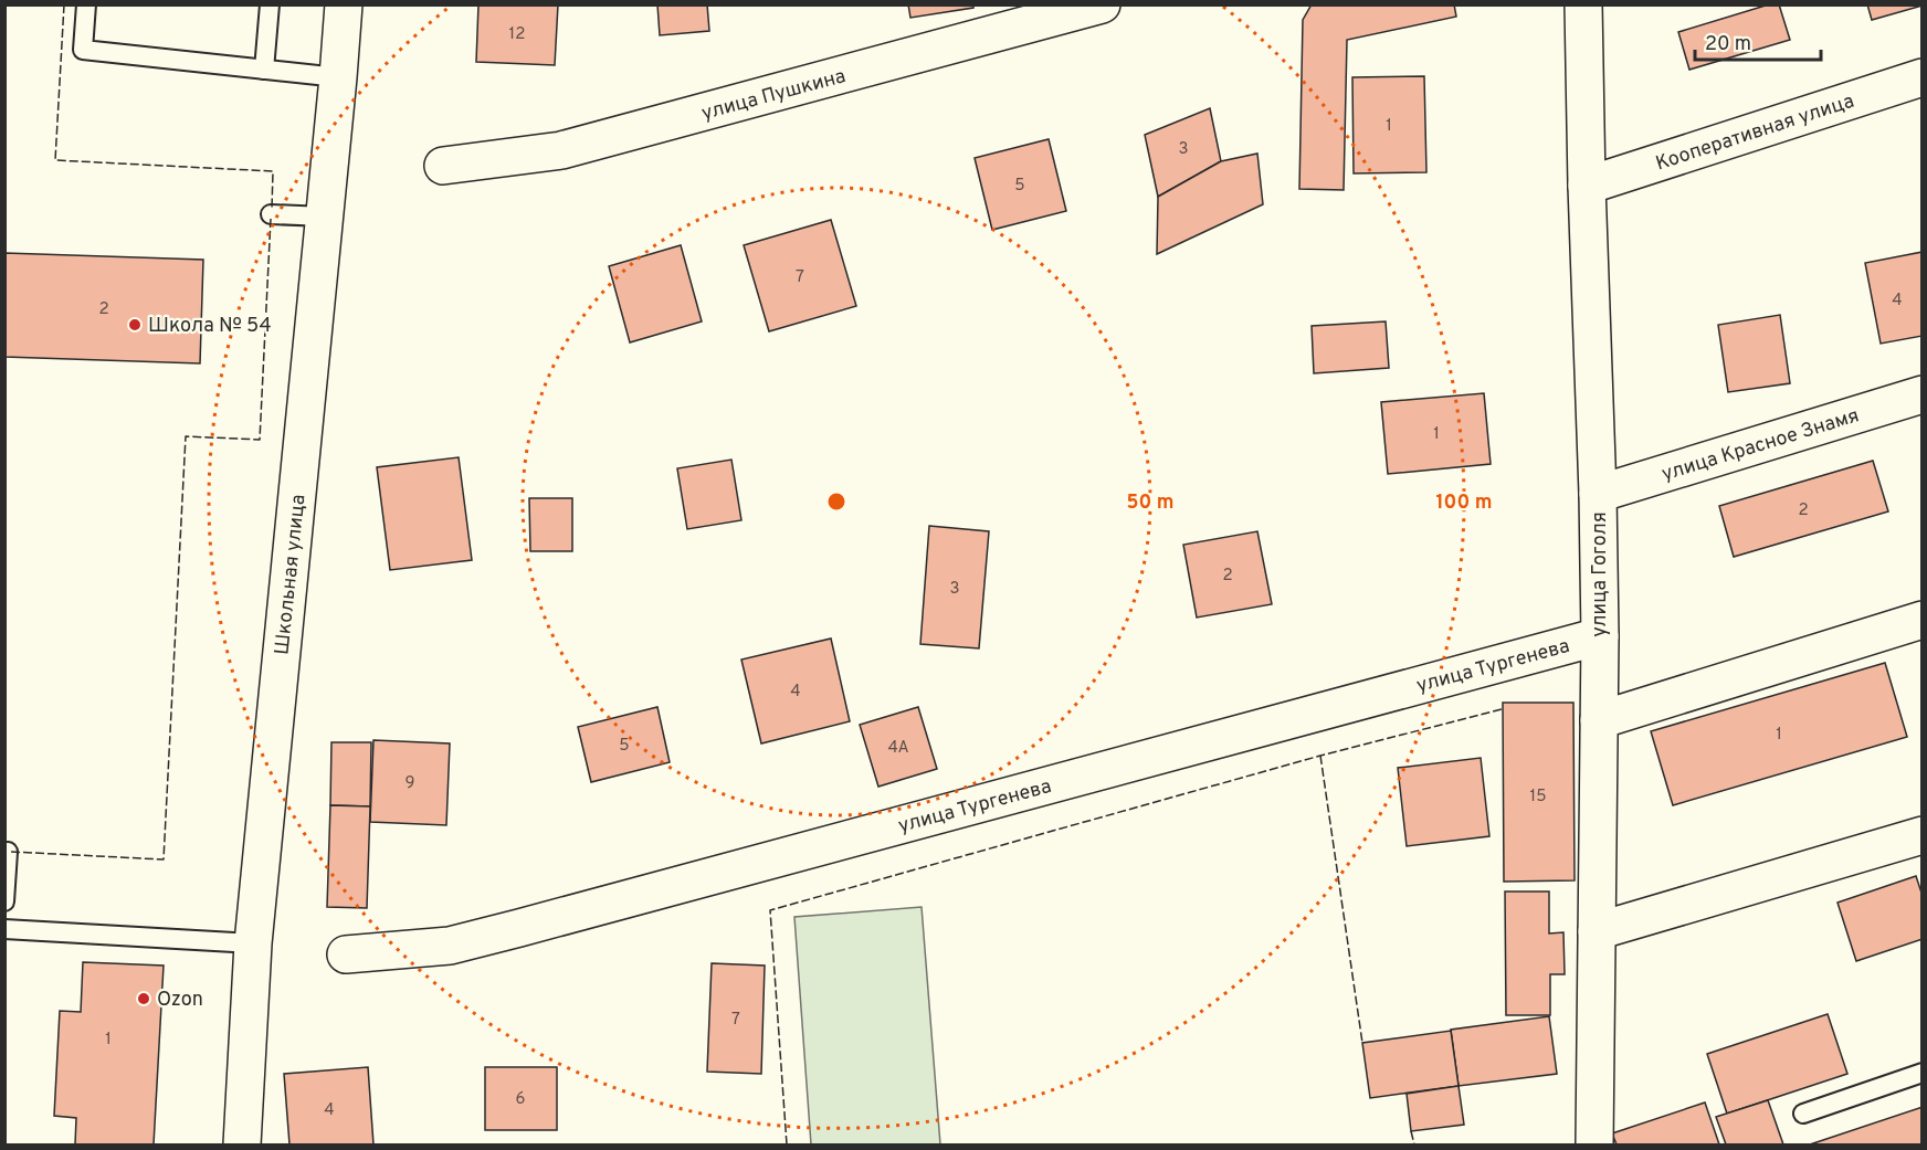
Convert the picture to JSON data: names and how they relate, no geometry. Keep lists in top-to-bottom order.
{
  "streets": {
    "street": [
      "улица Пушкина",
      "Кооперативная улица",
      "улица Красное Знамя",
      "Школьная улица",
      "улица Гоголя",
      "улица Тургенева"
    ]
  },
  "crossings": [
    ["Кооперативная улица", "улица Гоголя"],
    ["улица Красное Знамя", "улица Гоголя"],
    ["улица Гоголя", "улица Тургенева"]
  ],
  "places": ["Школа № 54", "Ozon"],
  "house_numbers": [
    "12",
    "1",
    "3",
    "5",
    "7",
    "4",
    "2",
    "1",
    "2",
    "2",
    "3",
    "4",
    "1",
    "5",
    "4А",
    "9",
    "15",
    "7",
    "1",
    "6",
    "4"
  ],
  "scale_bar": "20 m",
  "rings": ["50 m", "100 m"]
}
